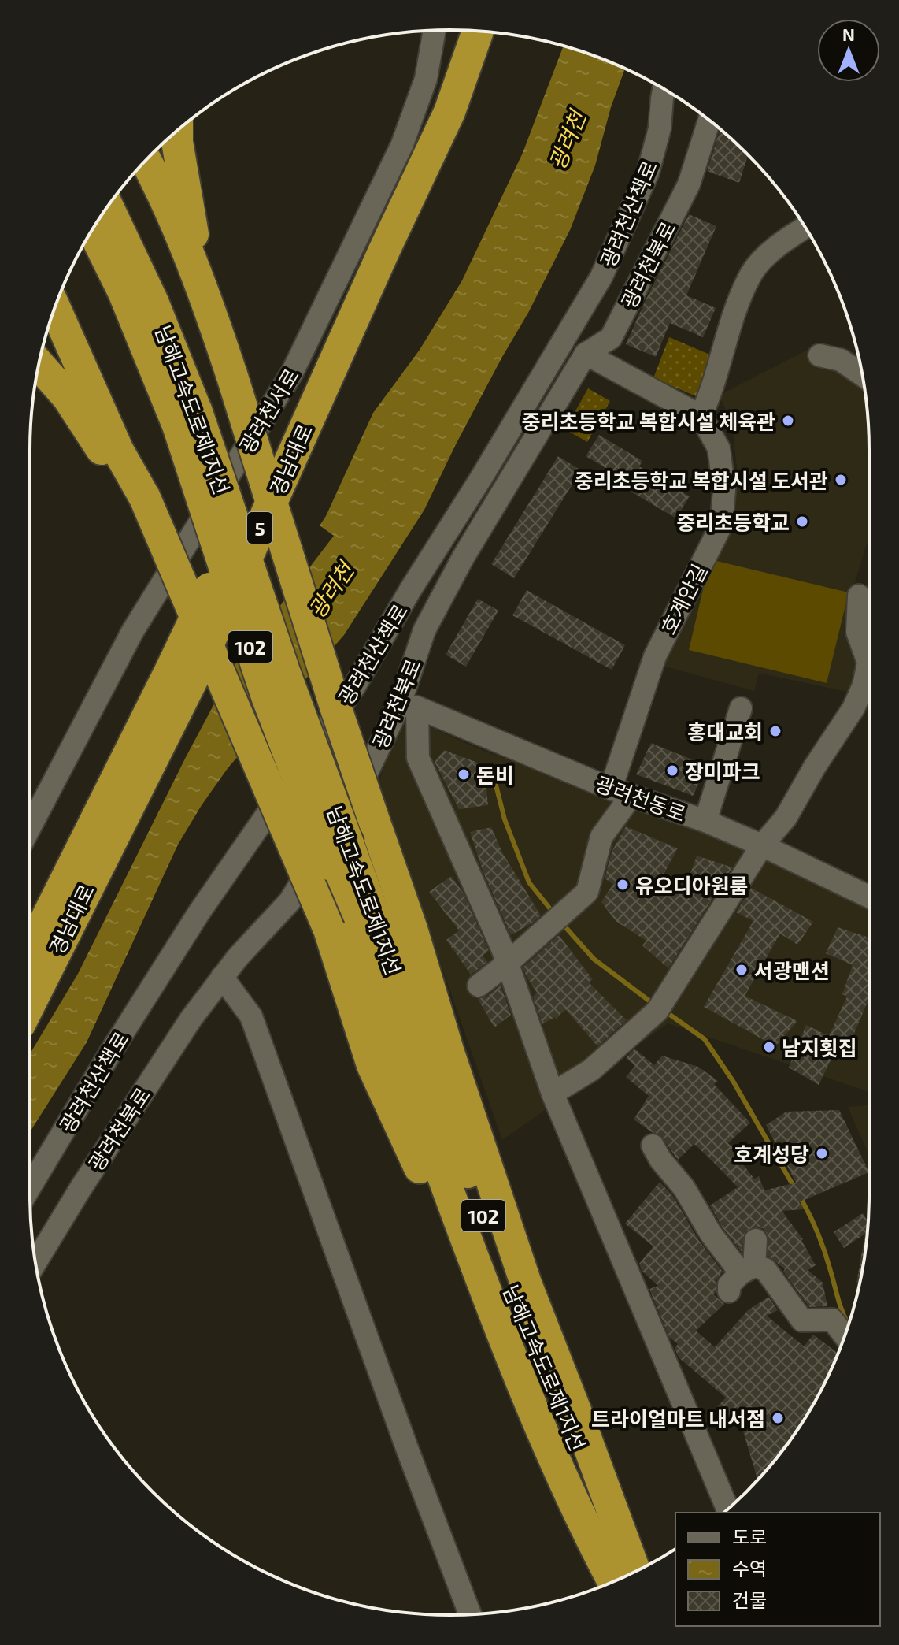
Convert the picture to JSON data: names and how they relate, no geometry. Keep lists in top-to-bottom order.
{
  "streets": {
    "highway": [
      "남해고속도로제1지선",
      "경남대로",
      "5",
      "102"
    ],
    "street": [
      "광려천산책로",
      "광려천북로",
      "광려천서로",
      "호계안길",
      "광려천동로"
    ]
  },
  "crossings": [
    ["광려천북로", "광려천동로"],
    ["호계안길", "광려천동로"]
  ],
  "water": ["광려천"],
  "places": [
    "중리초등학교 복합시설 체육관",
    "중리초등학교 복합시설 도서관",
    "중리초등학교",
    "홍대교회",
    "장미파크",
    "돈비",
    "유오디아원룸",
    "서광맨션",
    "남지횟집",
    "호계성당",
    "트라이얼마트 내서점"
  ],
  "legend": ["도로", "수역", "건물"],
  "north": "top"
}
